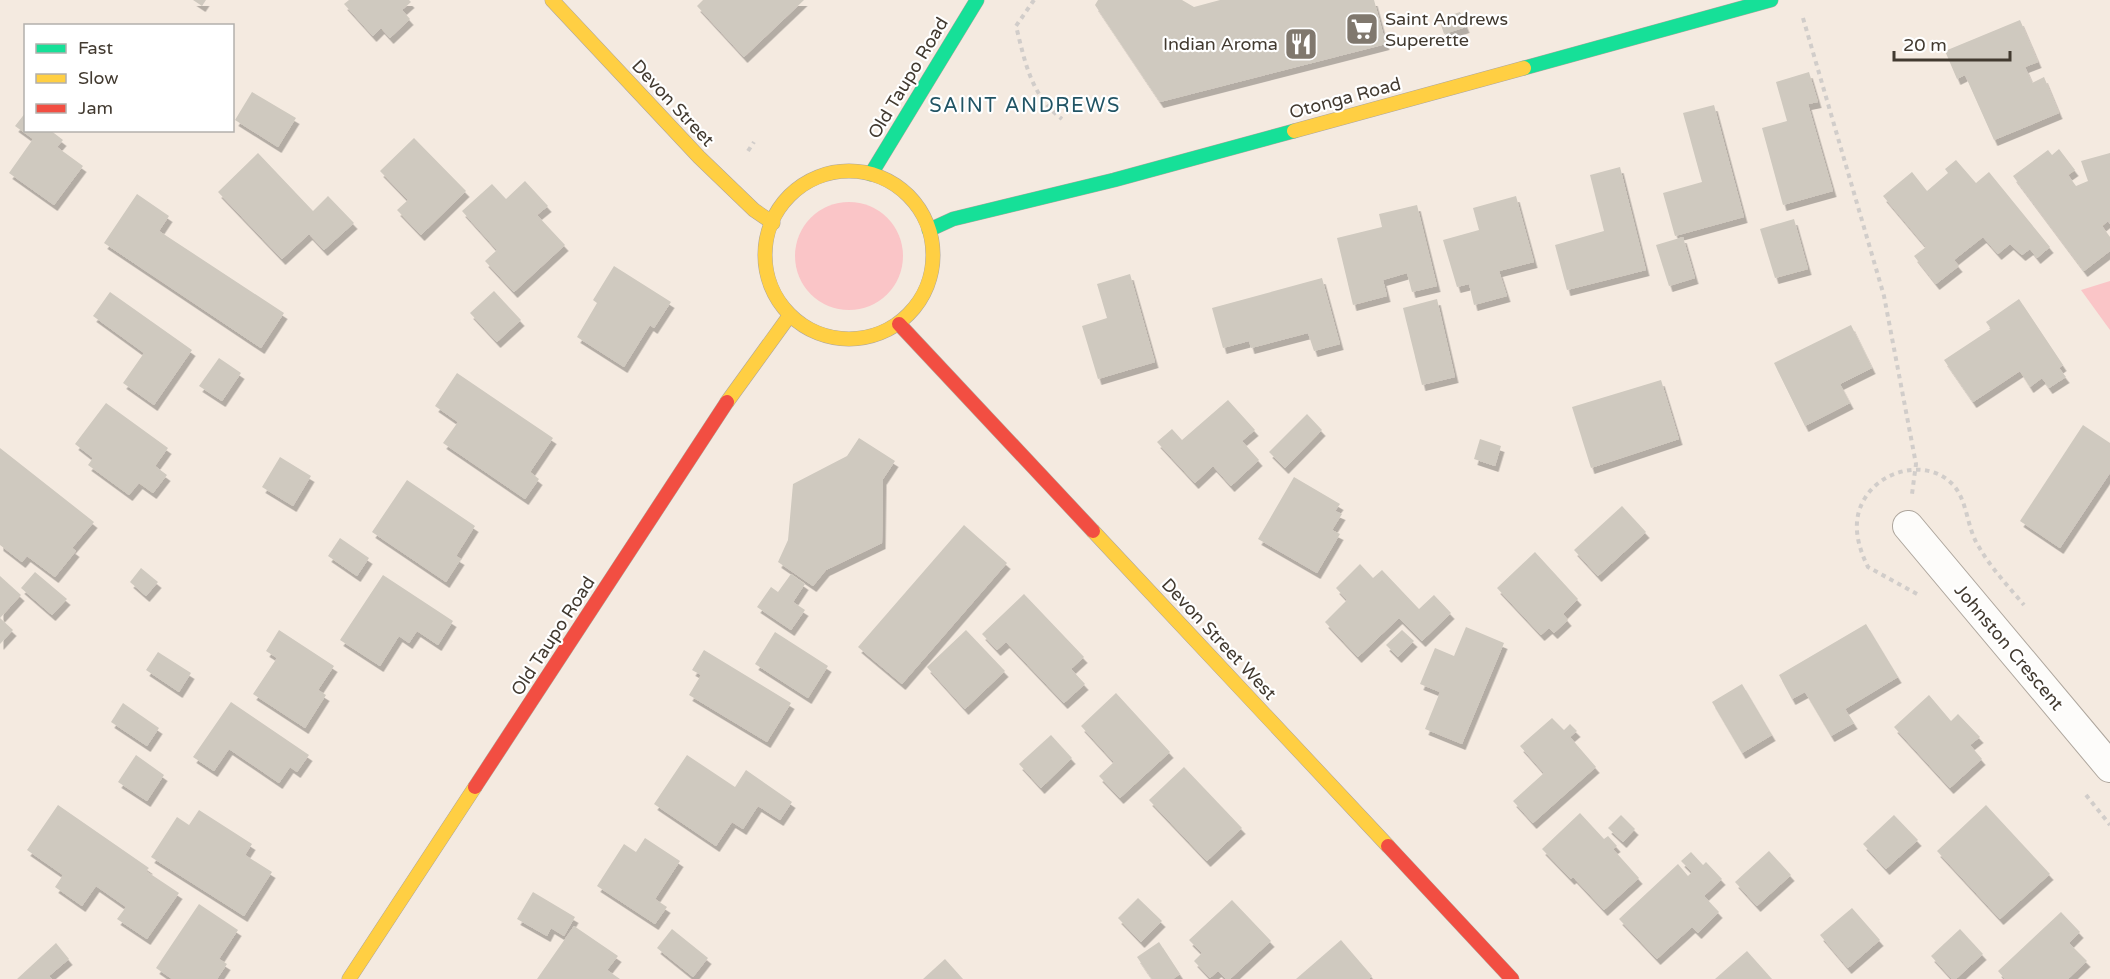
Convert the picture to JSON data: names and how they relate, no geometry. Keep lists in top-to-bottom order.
{
  "streets": {
    "main road": [
      "Old Taupo Road",
      "Otonga Road",
      "Devon Street",
      "Devon Street West"
    ],
    "street": ["Johnston Crescent"]
  },
  "crossings": [
    ["Old Taupo Road", "Otonga Road"],
    ["Old Taupo Road", "Devon Street"],
    ["Old Taupo Road", "Devon Street West"],
    ["Otonga Road", "Devon Street"],
    ["Otonga Road", "Devon Street West"],
    ["Devon Street", "Devon Street West"]
  ],
  "districts": ["SAINT ANDREWS"],
  "places": {
    "supermarket": ["Saint Andrews Superette"],
    "restaurant": ["Indian Aroma"]
  },
  "legend": ["Fast", "Slow", "Jam"],
  "scale_bar": "20 m"
}
